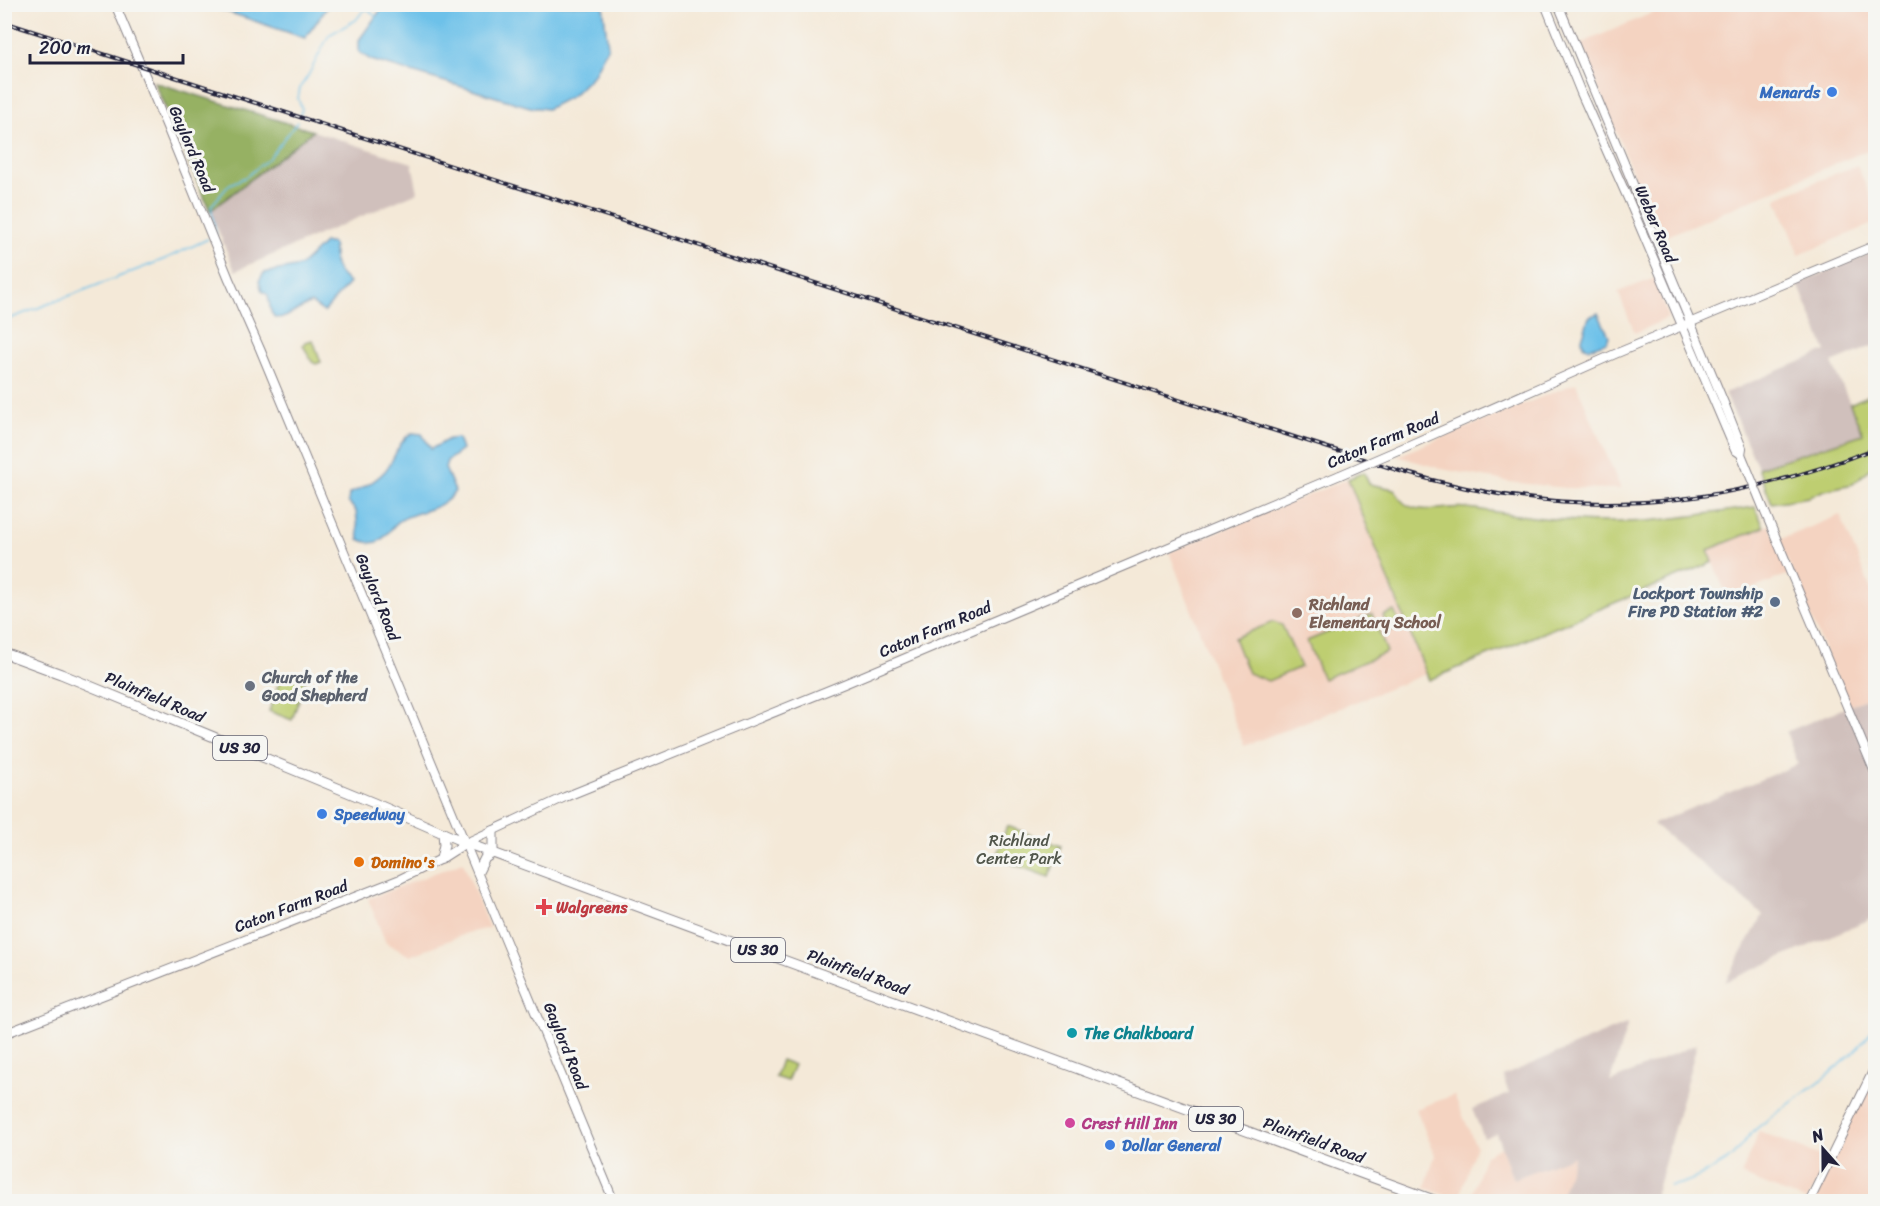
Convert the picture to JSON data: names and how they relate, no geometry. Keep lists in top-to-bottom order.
{
  "streets": {
    "main road": ["Plainfield Road", "US 30"],
    "street": ["Gaylord Road", "Weber Road", "Caton Farm Road"]
  },
  "crossings": [
    ["Gaylord Road", "Caton Farm Road"],
    ["Gaylord Road", "Plainfield Road"],
    ["Weber Road", "Caton Farm Road"],
    ["Caton Farm Road", "Plainfield Road"]
  ],
  "parks": ["Richland Center Park"],
  "places": {
    "other": [
      "Menards",
      "Lockport Township Fire PD Station #2",
      "Richland Elementary School",
      "Church of the Good Shepherd",
      "Speedway",
      "Domino's",
      "The Chalkboard",
      "Crest Hill Inn",
      "Dollar General"
    ],
    "health": ["Walgreens"]
  },
  "scale_bar": "200 m",
  "north": "top"
}
